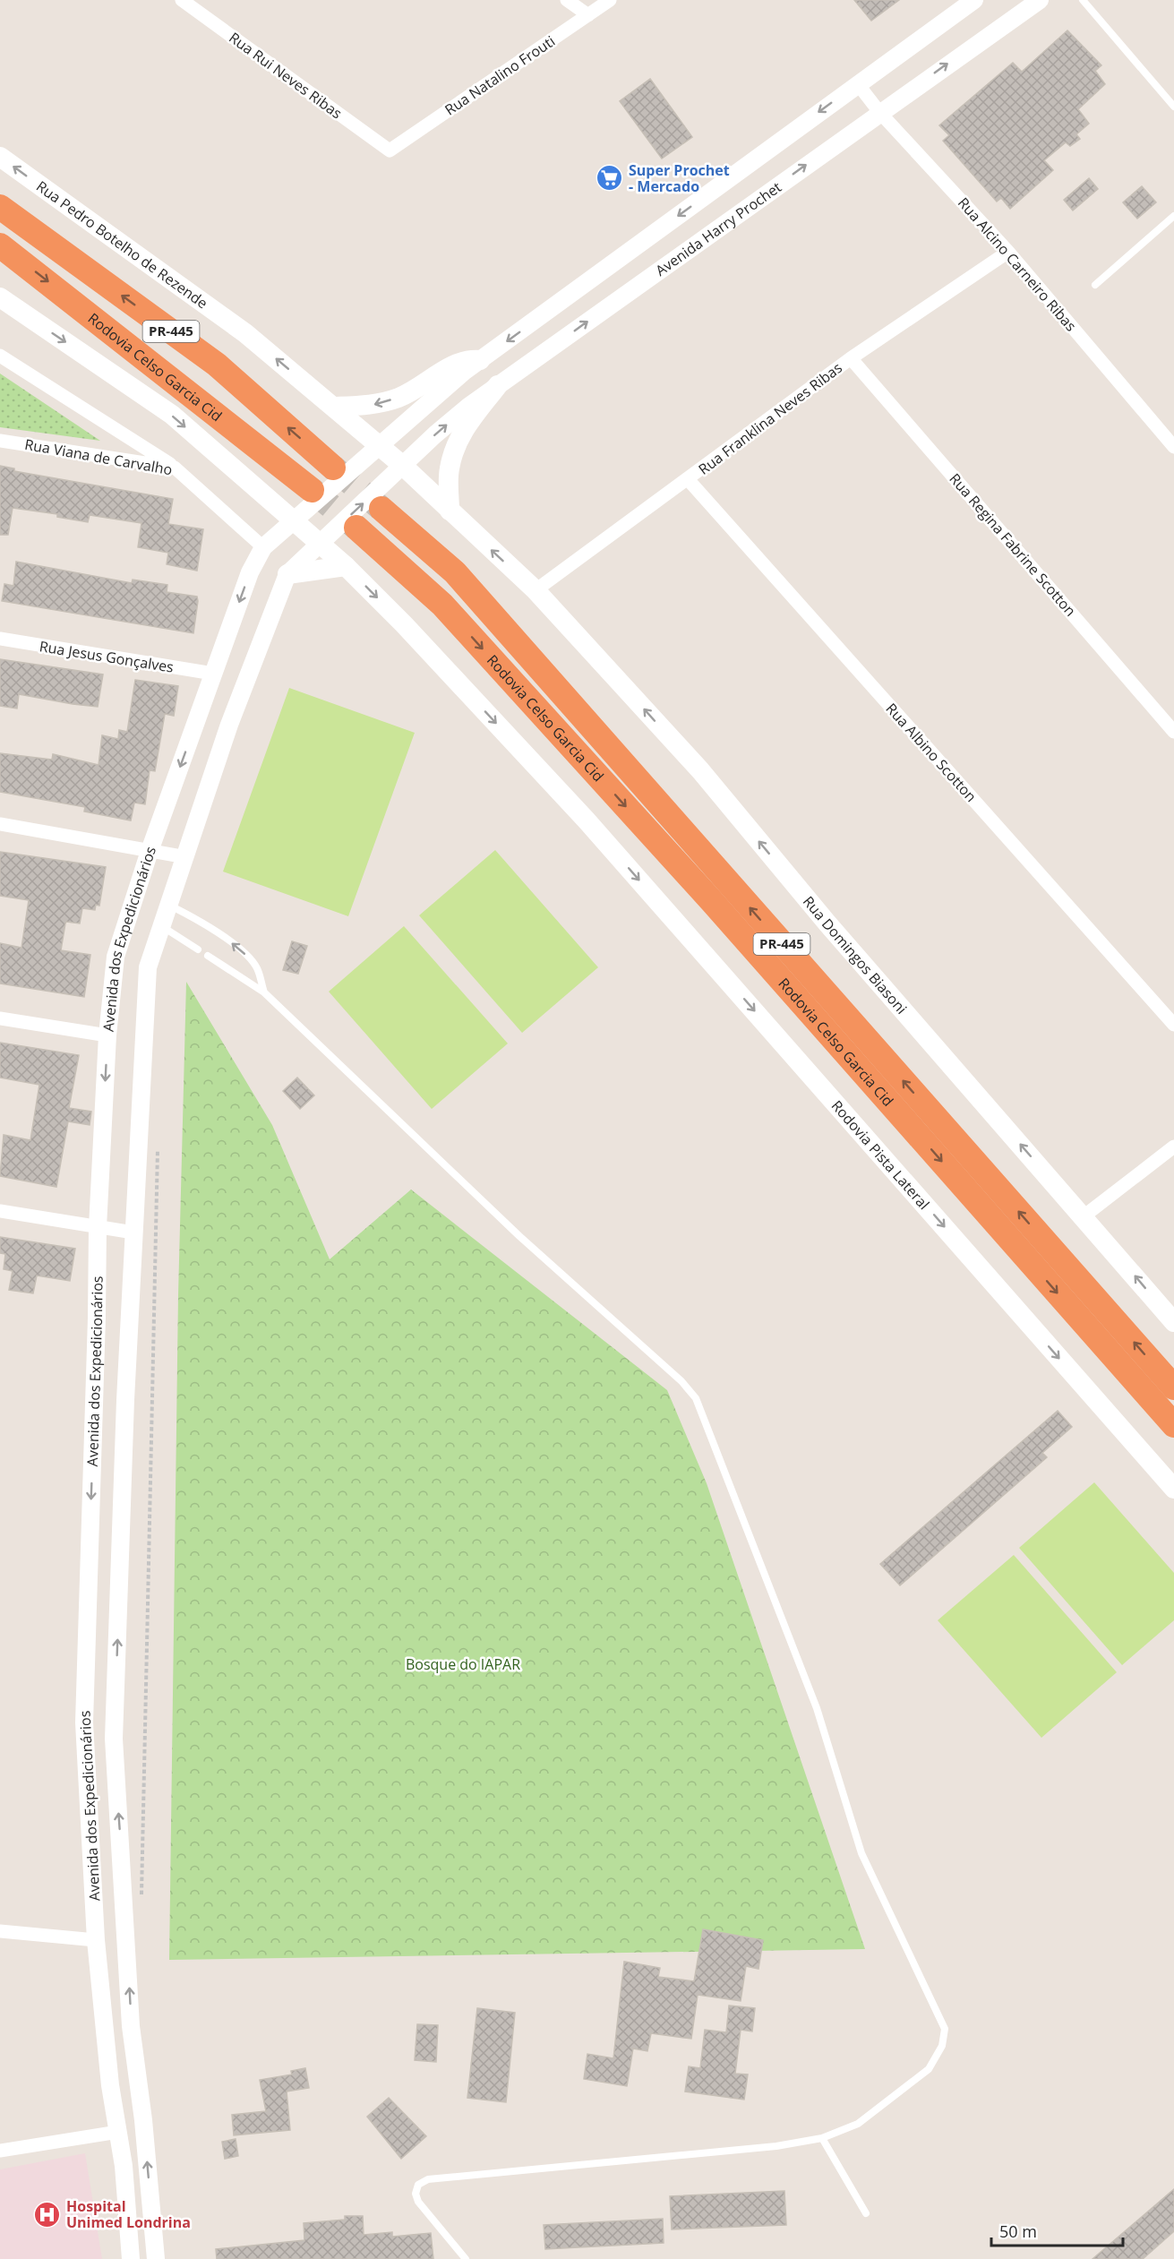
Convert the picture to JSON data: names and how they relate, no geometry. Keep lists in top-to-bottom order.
{
  "streets": {
    "highway": ["PR-445", "Rodovia Celso Garcia Cid"],
    "main road": ["Rua Pedro Botelho de Rezende", "Rua Domingos Biasoni", "Rodovia Pista Lateral"],
    "street": [
      "Rua Rui Neves Ribas",
      "Rua Natalino Frouti",
      "Avenida Harry Prochet",
      "Rua Alcino Carneiro Ribas",
      "Rua Franklina Neves Ribas",
      "Rua Viana de Carvalho",
      "Rua Regina Fabrine Scotton",
      "Rua Jesus Gonçalves",
      "Rua Albino Scotton",
      "Avenida dos Expedicionários"
    ]
  },
  "crossings": [
    ["Rua Rui Neves Ribas", "Rua Natalino Frouti"],
    ["Avenida Harry Prochet", "Rua Alcino Carneiro Ribas"],
    ["Avenida Harry Prochet", "Rodovia Celso Garcia Cid"],
    ["Avenida Harry Prochet", "Avenida dos Expedicionários"],
    ["Rua Alcino Carneiro Ribas", "Rua Franklina Neves Ribas"],
    ["Rodovia Celso Garcia Cid", "Avenida dos Expedicionários"],
    ["Rodovia Celso Garcia Cid", "Rodovia Pista Lateral"],
    ["Rua Franklina Neves Ribas", "Rua Regina Fabrine Scotton"],
    ["Rua Franklina Neves Ribas", "Rua Albino Scotton"],
    ["Rua Franklina Neves Ribas", "Rua Domingos Biasoni"],
    ["Rua Viana de Carvalho", "Avenida dos Expedicionários"],
    ["Rua Jesus Gonçalves", "Avenida dos Expedicionários"]
  ],
  "one_way": ["Rua Pedro Botelho de Rezende", "Rua Domingos Biasoni", "Rodovia Pista Lateral"],
  "parks": ["Bosque do IAPAR"],
  "places": {
    "supermarket": ["Super Prochet - Mercado"],
    "hospital": ["Hospital Unimed Londrina"]
  },
  "scale_bar": "50 m"
}
